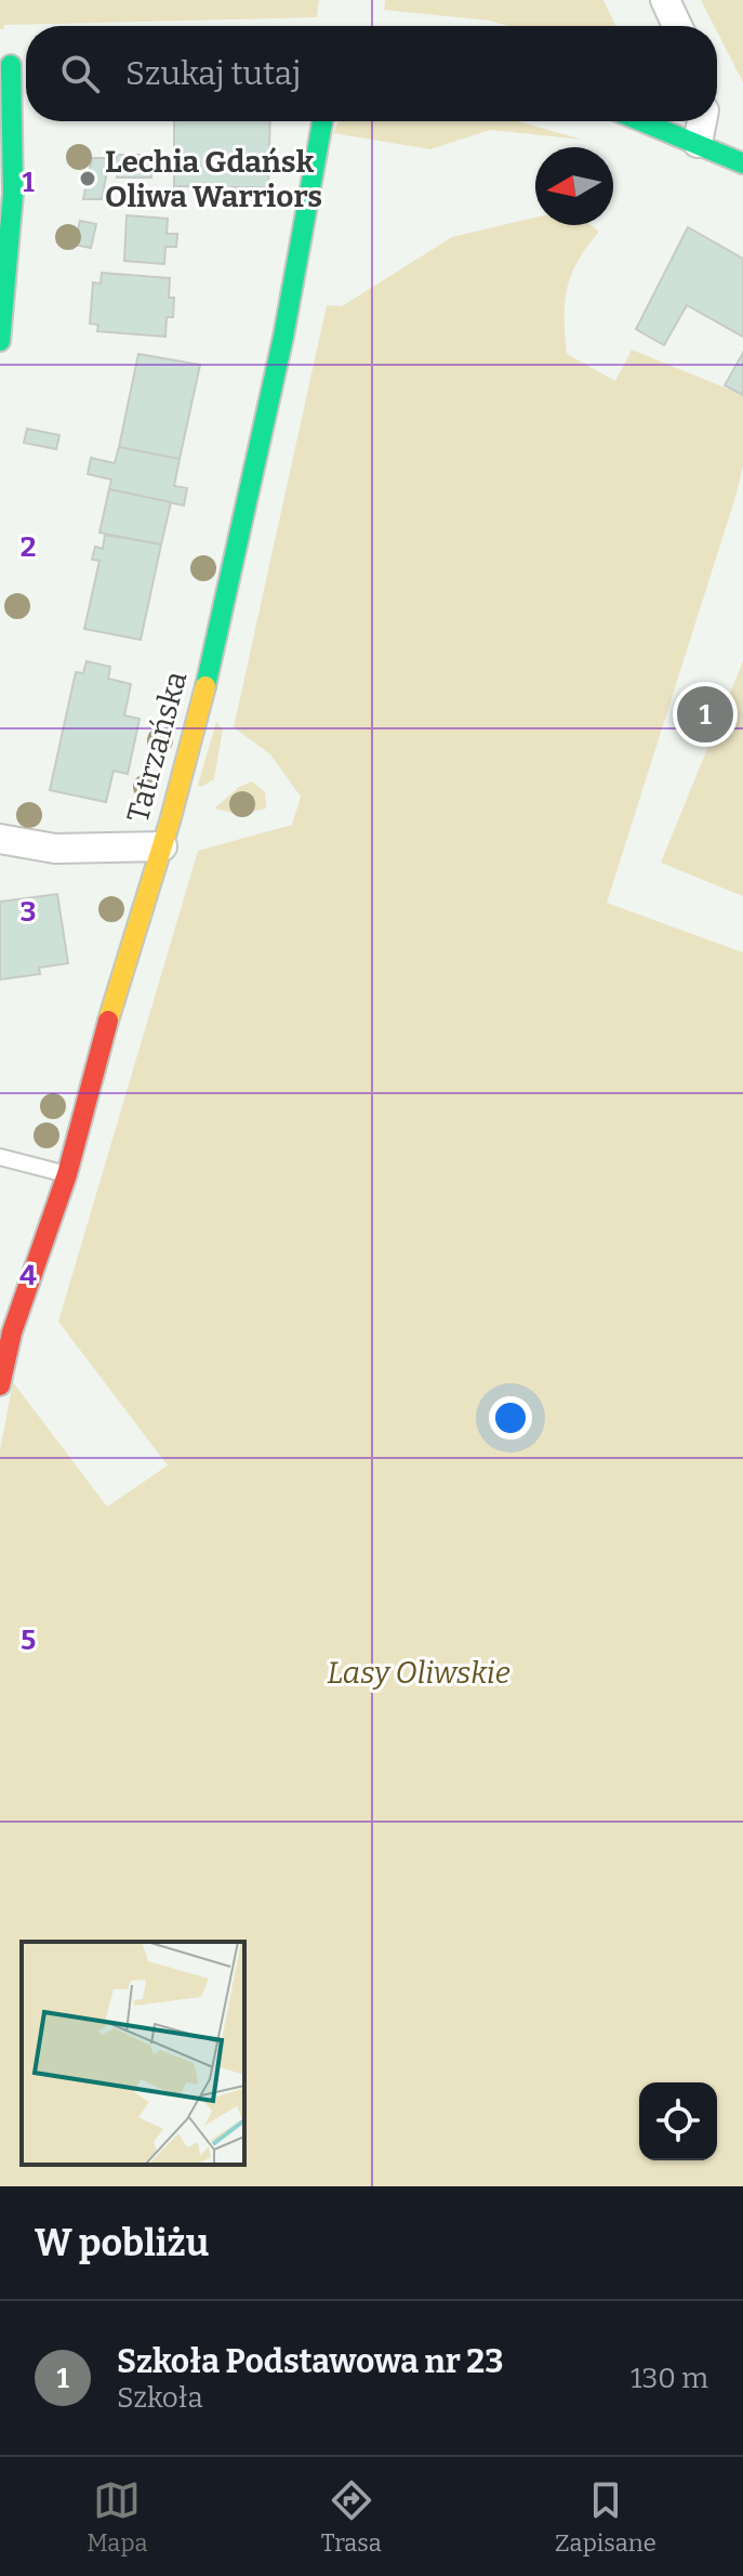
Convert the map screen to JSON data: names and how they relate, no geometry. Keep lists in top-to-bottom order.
{
  "streets": {
    "street": ["Tatrzańska"]
  },
  "parks": ["Lasy Oliwskie"],
  "places": ["Lechia Gdańsk Oliwa Warriors"],
  "north": "left",
  "page": {
    "search": "Szukaj tutaj",
    "pins": "1",
    "heading": "W pobliżu",
    "list": [
      {
        "mark": "1",
        "name": "Szkoła Podstawowa nr 23",
        "note": "Szkoła",
        "value": "130 m"
      }
    ],
    "nav": ["Mapa", "Trasa", "Zapisane"]
  },
  "grid": {
    "rows": [
      "1",
      "2",
      "3",
      "4",
      "5"
    ]
  }
}
